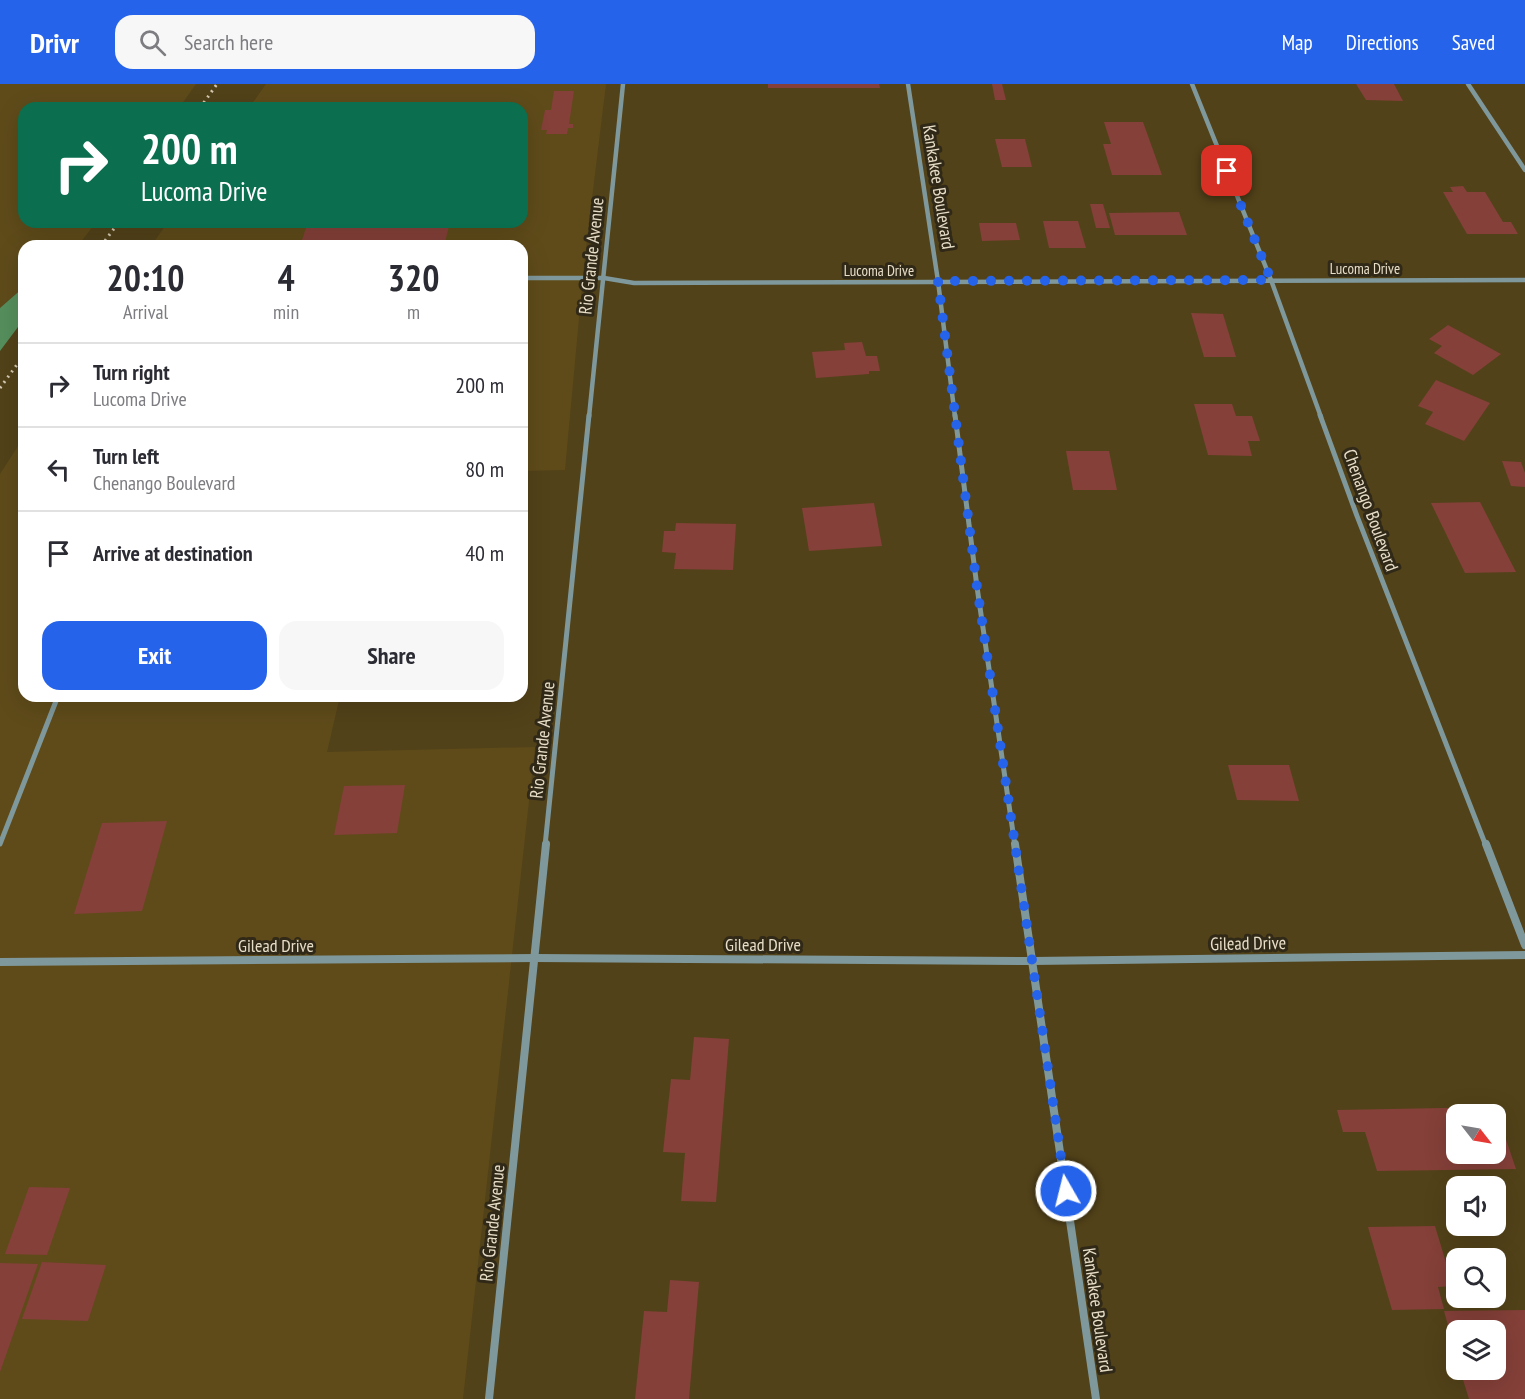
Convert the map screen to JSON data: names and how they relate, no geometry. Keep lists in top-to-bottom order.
{
  "streets": {
    "street": [
      "Kankakee Boulevard",
      "Rio Grande Avenue",
      "Lucoma Drive",
      "Chenango Boulevard",
      "Gilead Drive"
    ]
  },
  "crossings": [
    ["Kankakee Boulevard", "Lucoma Drive"],
    ["Kankakee Boulevard", "Gilead Drive"],
    ["Rio Grande Avenue", "Lucoma Drive"],
    ["Rio Grande Avenue", "Gilead Drive"],
    ["Lucoma Drive", "Chenango Boulevard"]
  ],
  "north": "bottom right",
  "page": {
    "header": "Drivr",
    "search": "Search here",
    "nav": ["Map", "Directions", "Saved"],
    "turn": ["200 m", "Lucoma Drive"],
    "eta": [
      "20:10",
      "Arrival",
      "4",
      "min",
      "320",
      "m"
    ],
    "list": [
      {
        "name": "Turn right",
        "note": "Lucoma Drive",
        "value": "200 m"
      },
      {
        "name": "Turn left",
        "note": "Chenango Boulevard",
        "value": "80 m"
      },
      {
        "name": "Arrive at destination",
        "value": "40 m"
      }
    ],
    "buttons": ["Exit", "Share"]
  }
}
